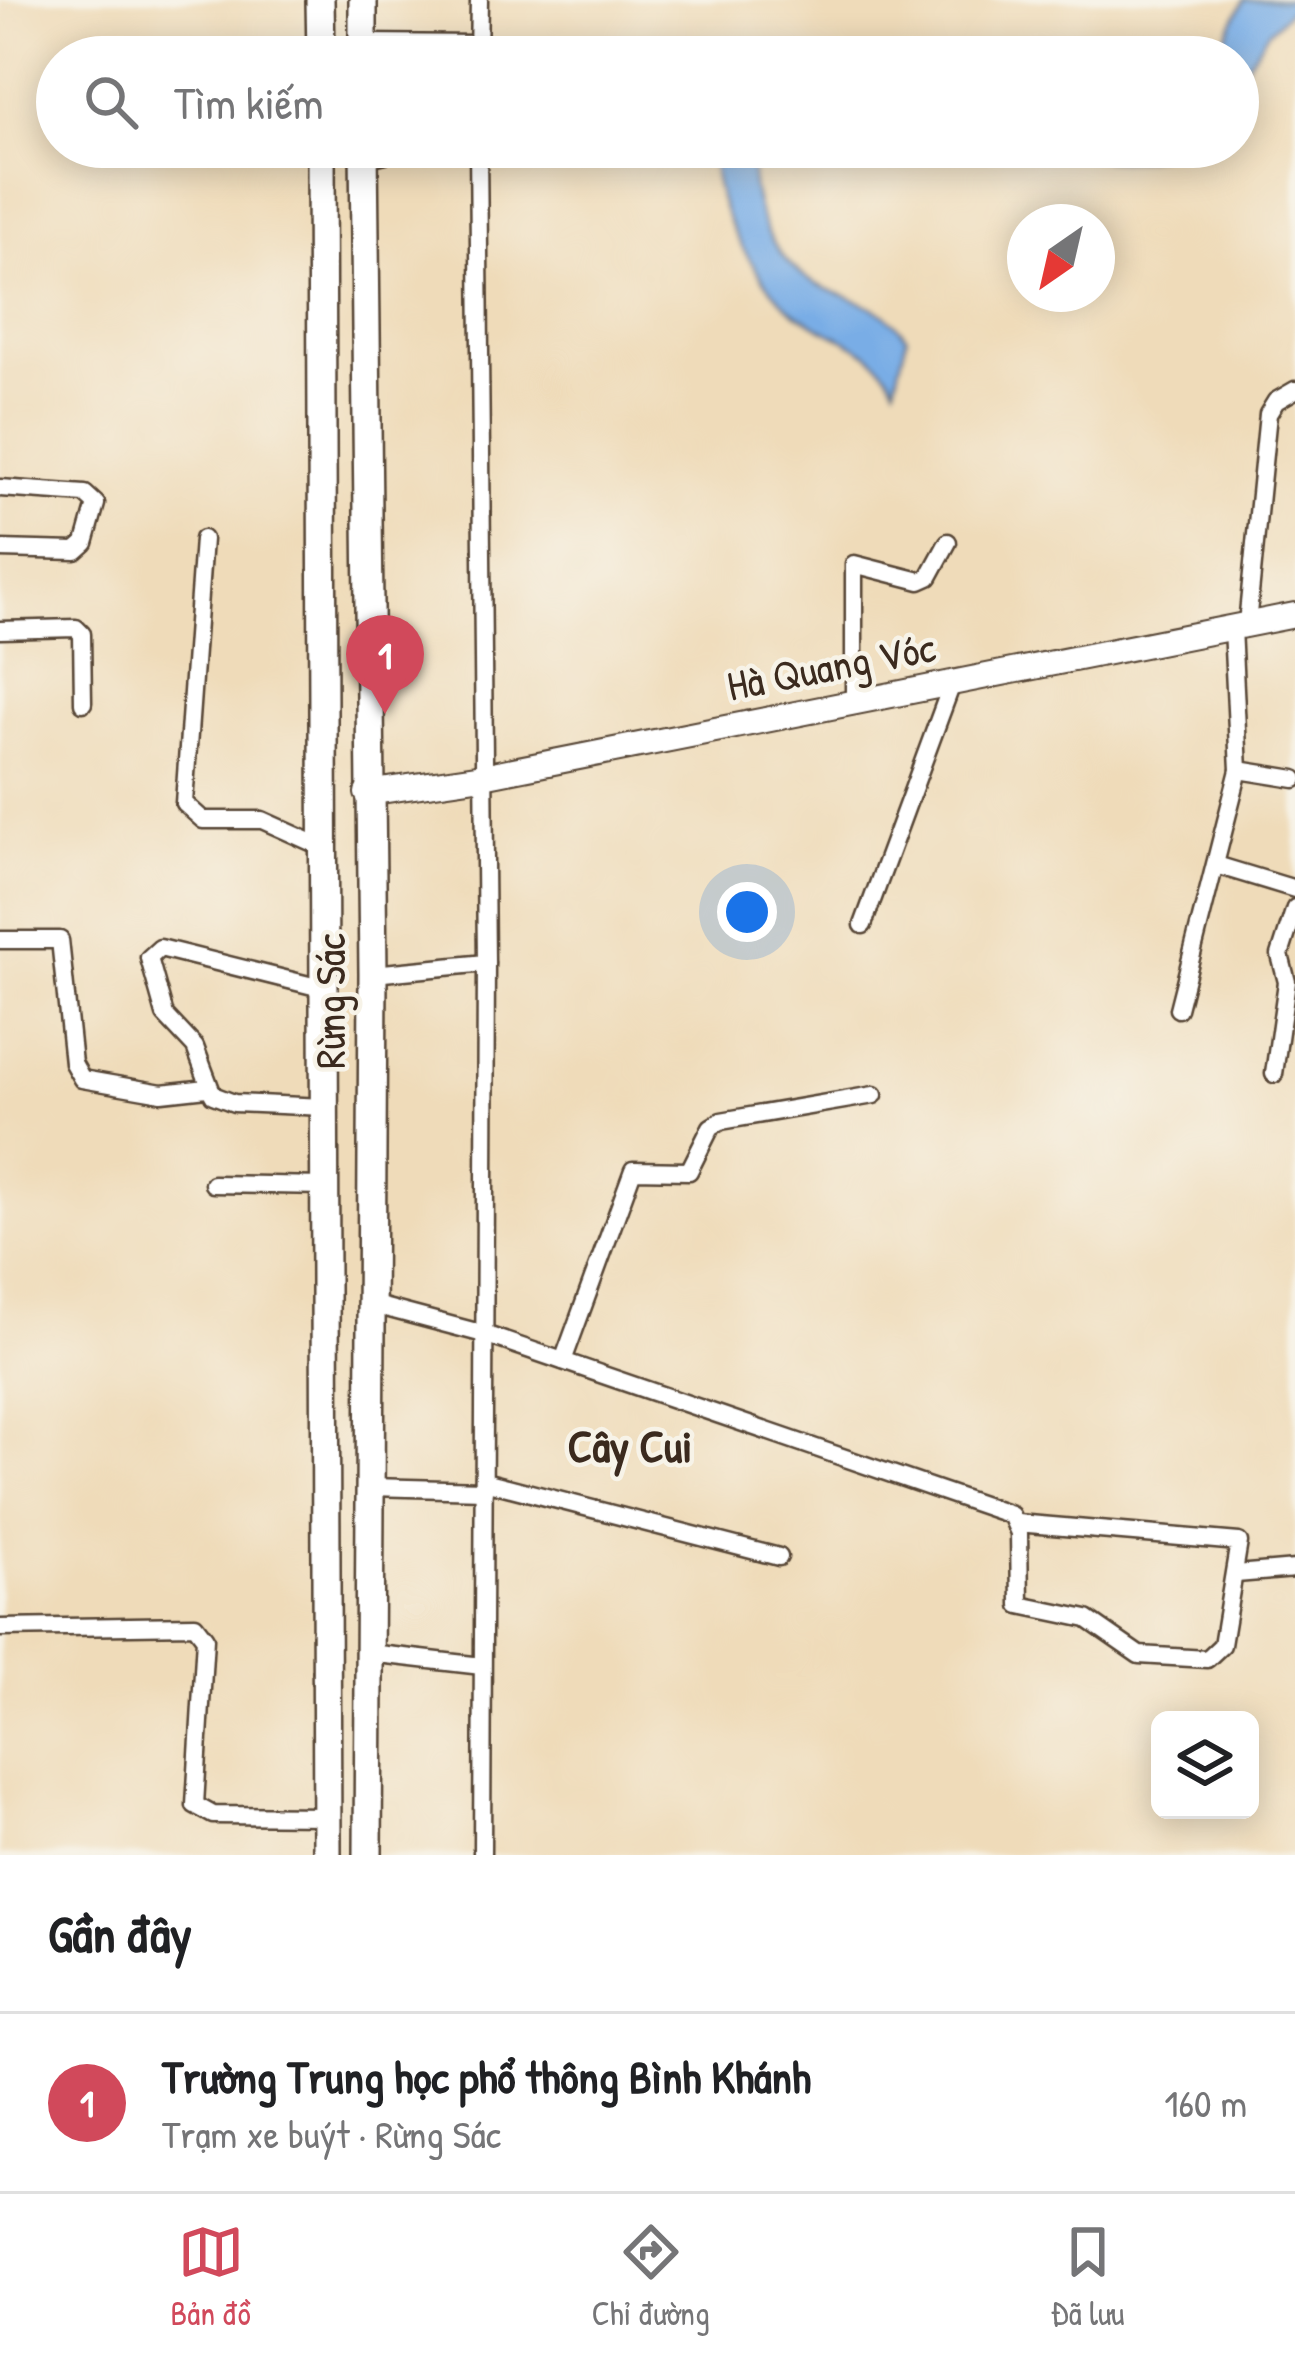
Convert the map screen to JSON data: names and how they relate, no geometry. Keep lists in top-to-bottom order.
{
  "streets": {
    "main road": ["Rừng Sác"],
    "street": ["Hà Quang Vóc"]
  },
  "crossings": [
    ["Hà Quang Vóc", "Rừng Sác"]
  ],
  "districts": ["Cây Cui"],
  "north": "bottom left",
  "page": {
    "search": "Tìm kiếm",
    "pins": "1",
    "heading": "Gần đây",
    "list": [
      {
        "mark": "1",
        "name": "Trường Trung học phổ thông Bình Khánh",
        "note": "Trạm xe buýt · Rừng Sác",
        "value": "160 m"
      }
    ],
    "nav": ["Bản đồ", "Chỉ đường", "Đã lưu"]
  }
}
